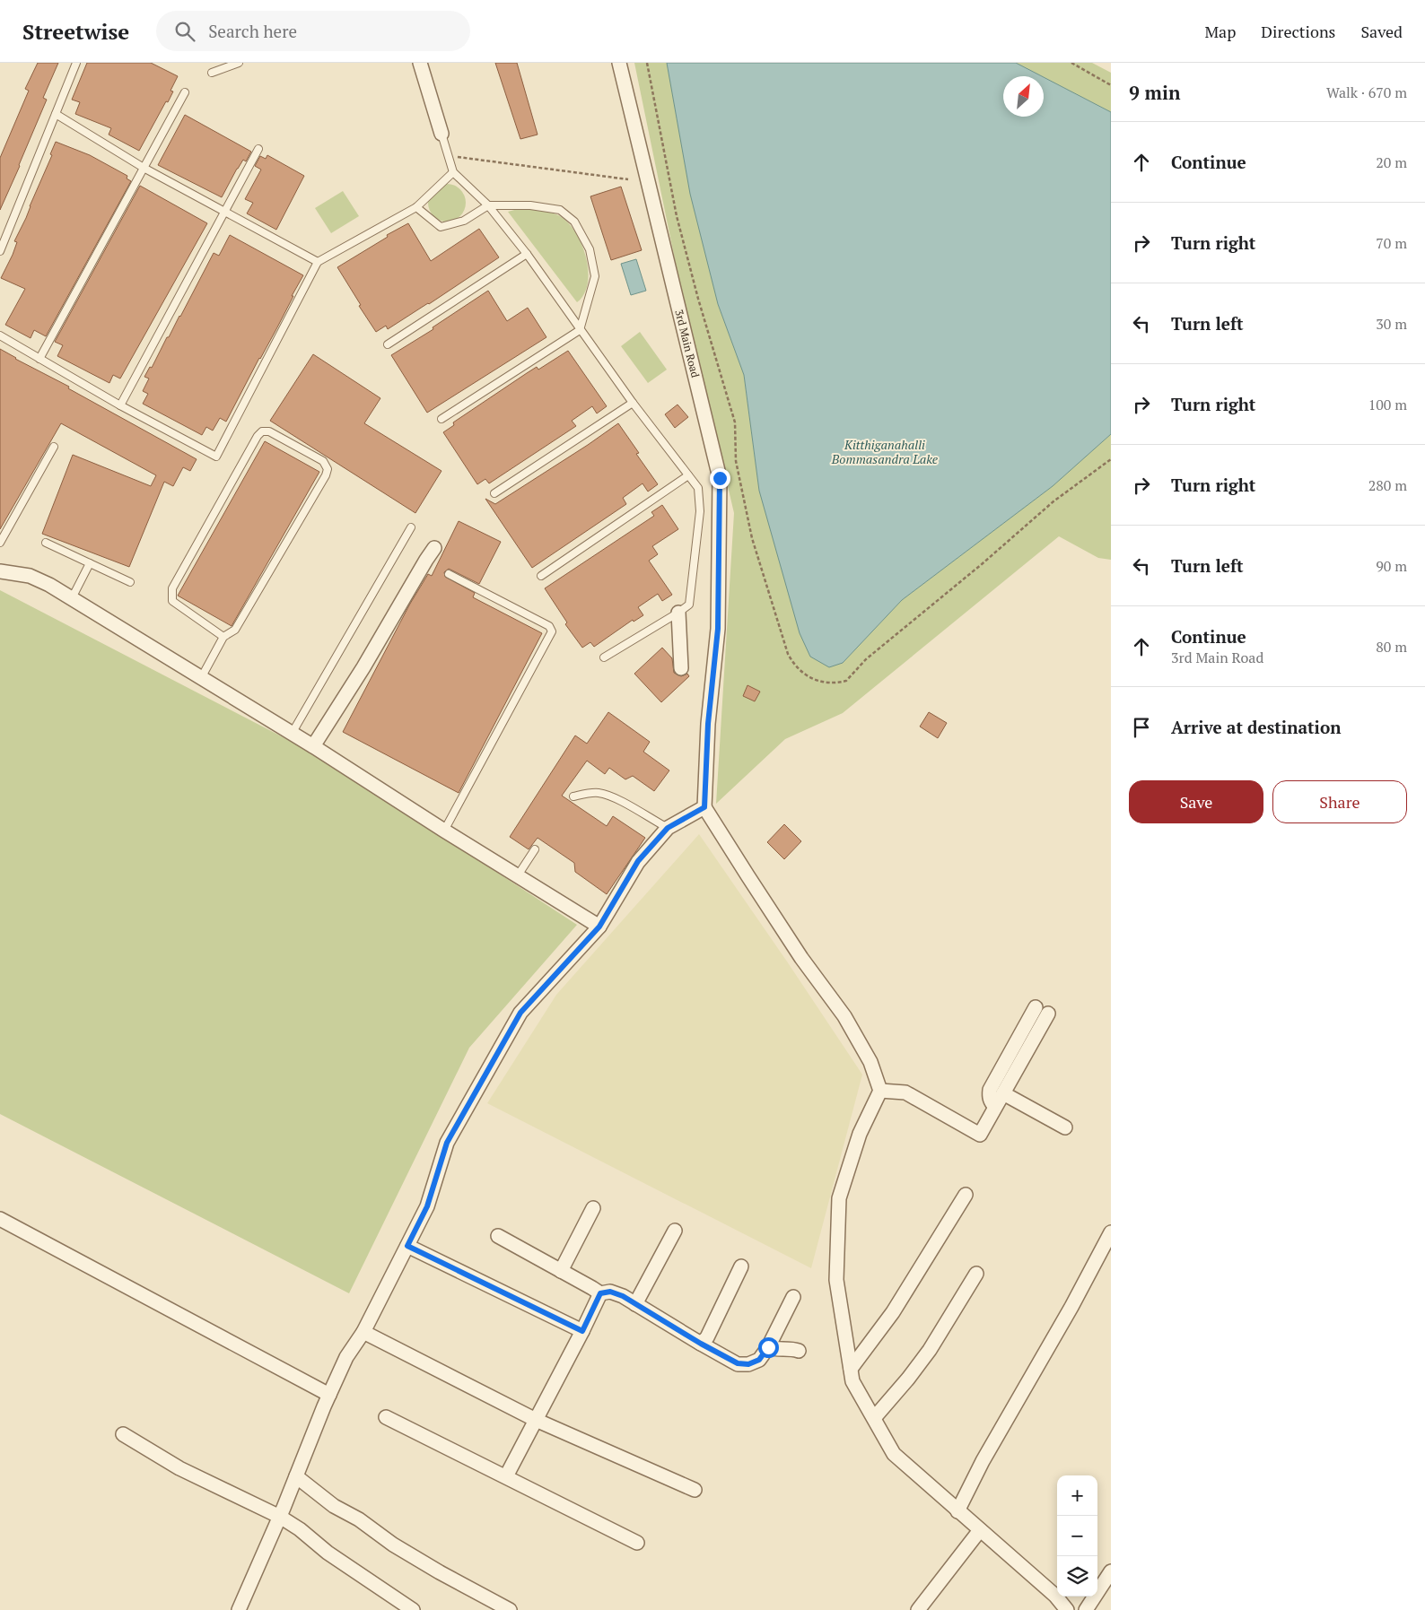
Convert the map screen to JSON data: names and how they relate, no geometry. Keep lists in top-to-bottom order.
{
  "streets": {
    "street": ["3rd Main Road"]
  },
  "water": ["Kitthiganahalli Bommasandra Lake"],
  "north": "top right",
  "page": {
    "header": "Streetwise",
    "search": "Search here",
    "nav": ["Map", "Directions", "Saved"],
    "heading": ["9 min", "Walk · 670 m"],
    "list": [
      ["Continue", "20 m"],
      ["Turn right", "70 m"],
      ["Turn left", "30 m"],
      ["Turn right", "100 m"],
      ["Turn right", "280 m"],
      ["Turn left", "90 m"],
      ["Continue", "3rd Main Road", "80 m"],
      "Arrive at destination"
    ],
    "buttons": ["Save", "Share"],
    "map_buttons": ["+", "−"]
  }
}
